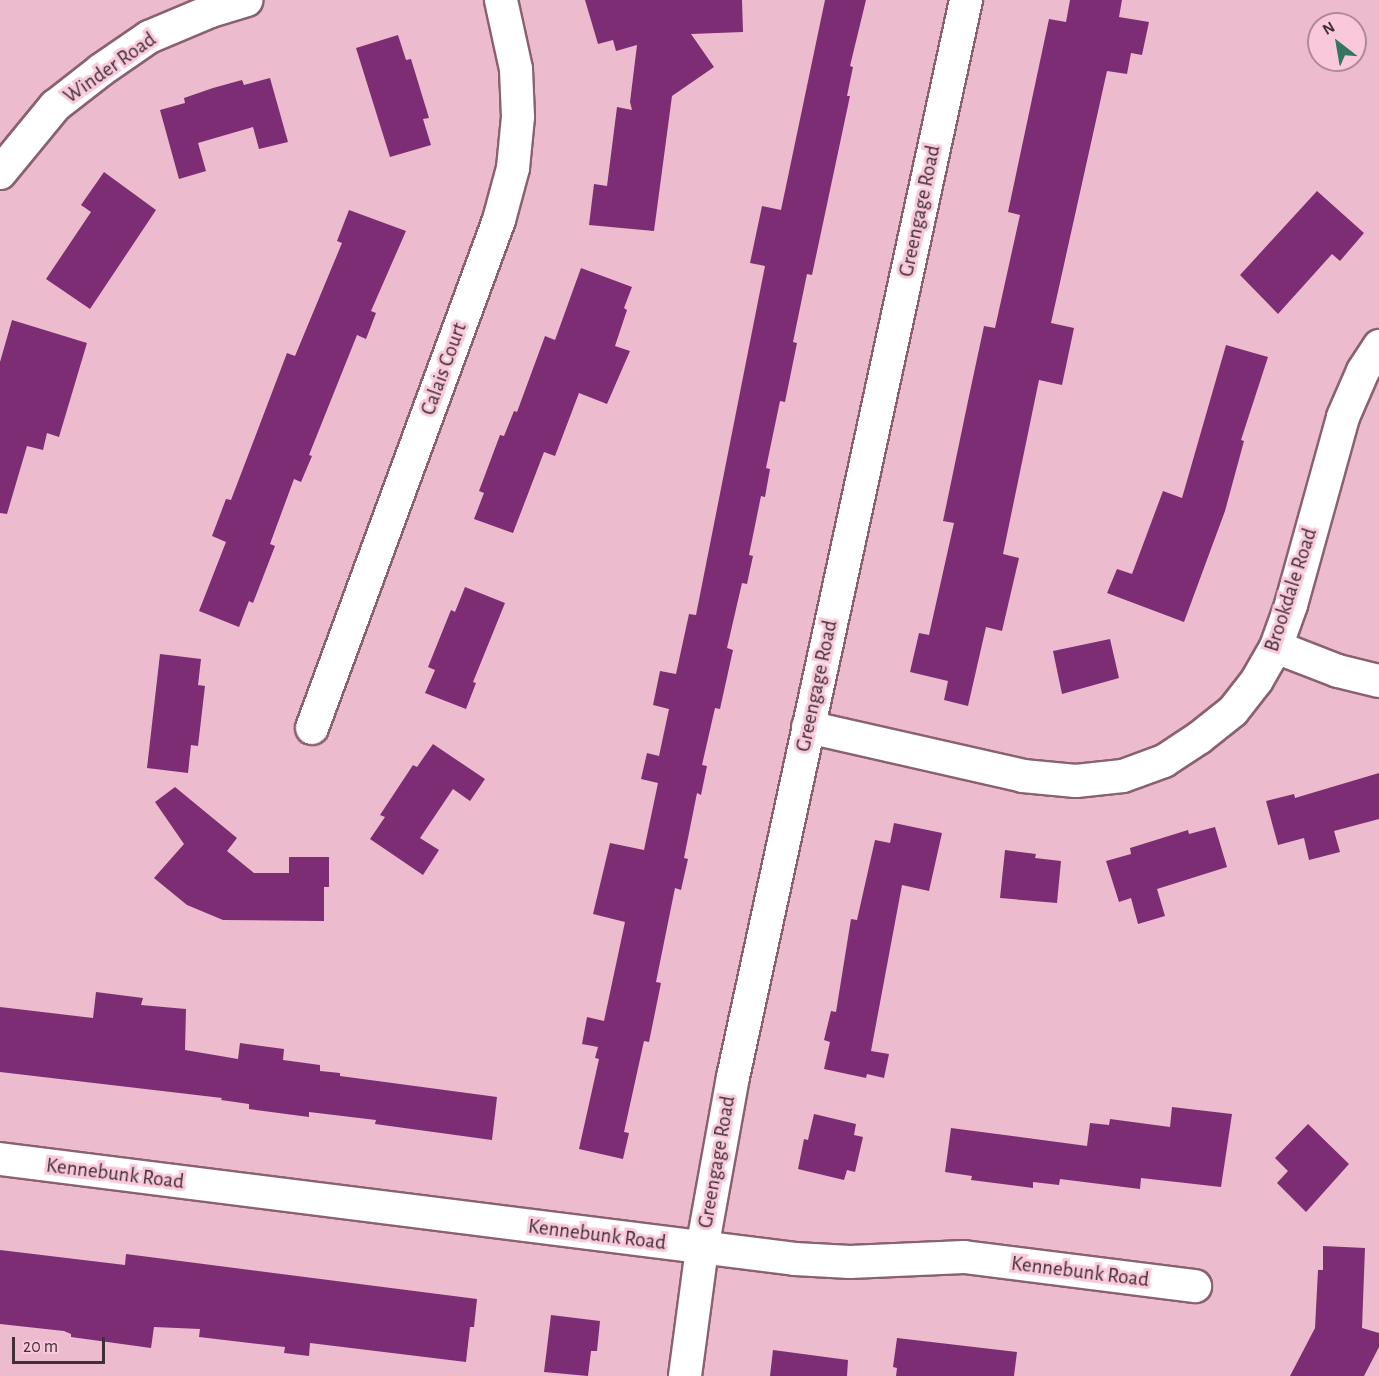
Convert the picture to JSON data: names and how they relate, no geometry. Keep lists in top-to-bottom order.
{
  "streets": {
    "street": [
      "Winder Road",
      "Greengage Road",
      "Calais Court",
      "Brookdale Road",
      "Kennebunk Road"
    ]
  },
  "crossings": [
    ["Greengage Road", "Brookdale Road"],
    ["Greengage Road", "Kennebunk Road"]
  ],
  "scale_bar": "20 m",
  "north": "top left"
}
